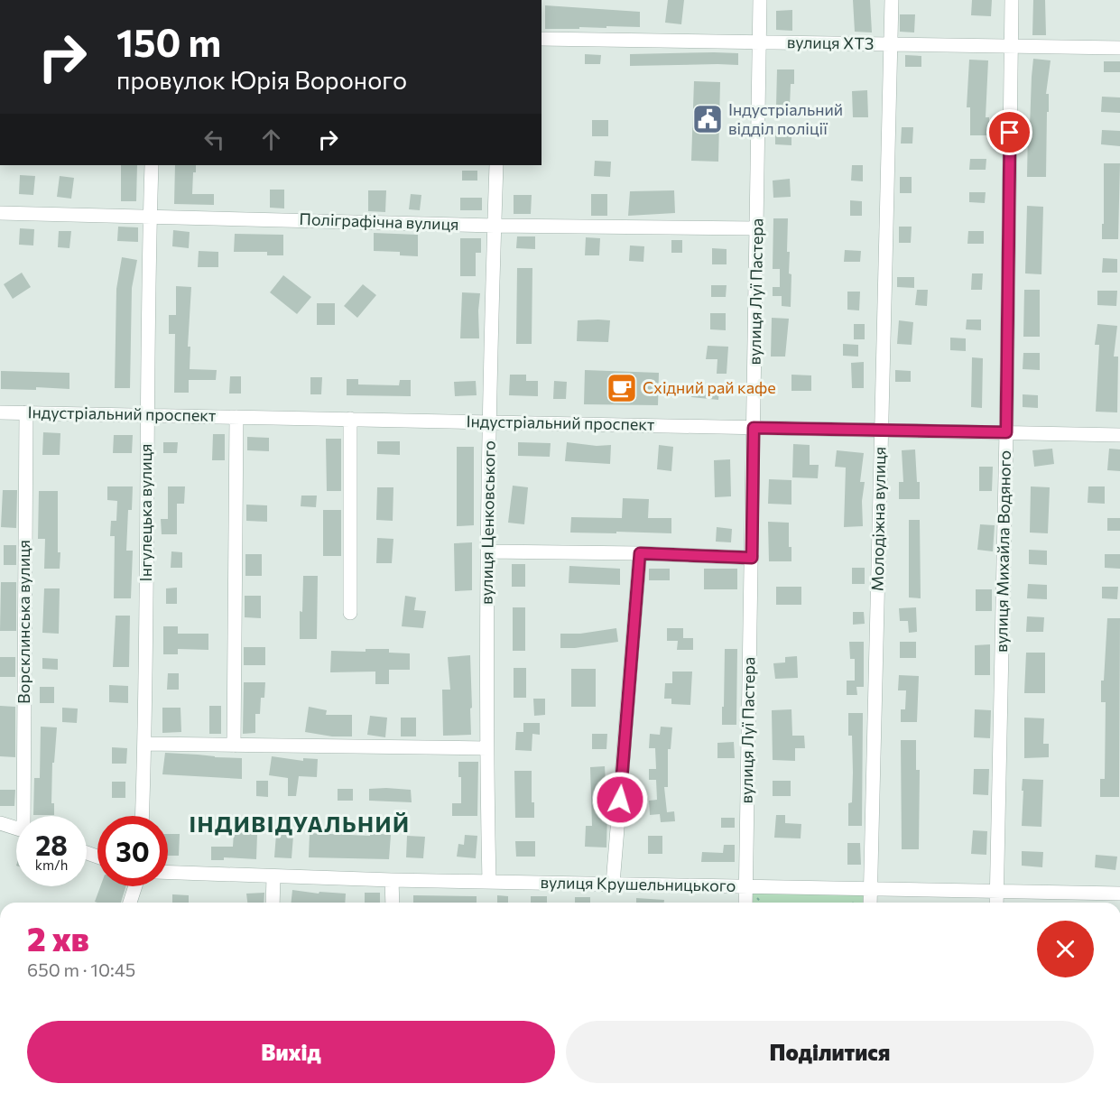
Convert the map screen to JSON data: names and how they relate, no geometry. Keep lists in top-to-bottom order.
{
  "streets": {
    "street": [
      "вулиця ХТЗ",
      "Поліграфічна вулиця",
      "вулиця Луї Пастера",
      "Індустріальний проспект",
      "Інгулецька вулиця",
      "Молодіжна вулиця",
      "вулиця Ценковського",
      "вулиця Михайла Водяного",
      "Ворсклинська вулиця",
      "вулиця Крушельницького"
    ]
  },
  "crossings": [
    ["вулиця ХТЗ", "вулиця Луї Пастера"],
    ["вулиця ХТЗ", "Молодіжна вулиця"],
    ["вулиця ХТЗ", "вулиця Михайла Водяного"],
    ["Поліграфічна вулиця", "вулиця Луї Пастера"],
    ["Поліграфічна вулиця", "Інгулецька вулиця"],
    ["Поліграфічна вулиця", "вулиця Ценковського"],
    ["вулиця Луї Пастера", "Індустріальний проспект"],
    ["вулиця Луї Пастера", "вулиця Крушельницького"],
    ["Індустріальний проспект", "Інгулецька вулиця"],
    ["Індустріальний проспект", "Молодіжна вулиця"],
    ["Індустріальний проспект", "вулиця Ценковського"],
    ["Індустріальний проспект", "вулиця Михайла Водяного"],
    ["Індустріальний проспект", "Ворсклинська вулиця"],
    ["Молодіжна вулиця", "вулиця Крушельницького"],
    ["вулиця Ценковського", "вулиця Крушельницького"],
    ["вулиця Михайла Водяного", "вулиця Крушельницького"]
  ],
  "districts": ["ІНДИВІДУАЛЬНИЙ"],
  "places": {
    "public building": ["Індустріальний відділ поліції"],
    "cafe": ["Східний рай кафе"]
  },
  "page": {
    "turn": ["150 m", "провулок Юрія Вороного"],
    "speed": "28 km/h",
    "limit": "30",
    "heading": ["2 хв", "650 m · 10:45"],
    "buttons": ["Вихід", "Поділитися"]
  }
}
